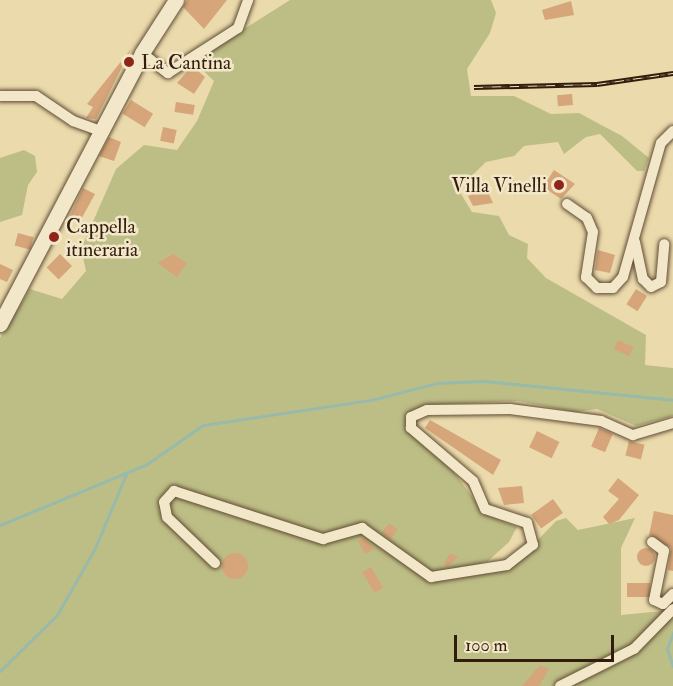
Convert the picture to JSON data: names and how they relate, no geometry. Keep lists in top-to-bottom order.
{
  "places": ["La Cantina", "Villa Vinelli", "Cappella itineraria"],
  "scale_bar": "100 m"
}
